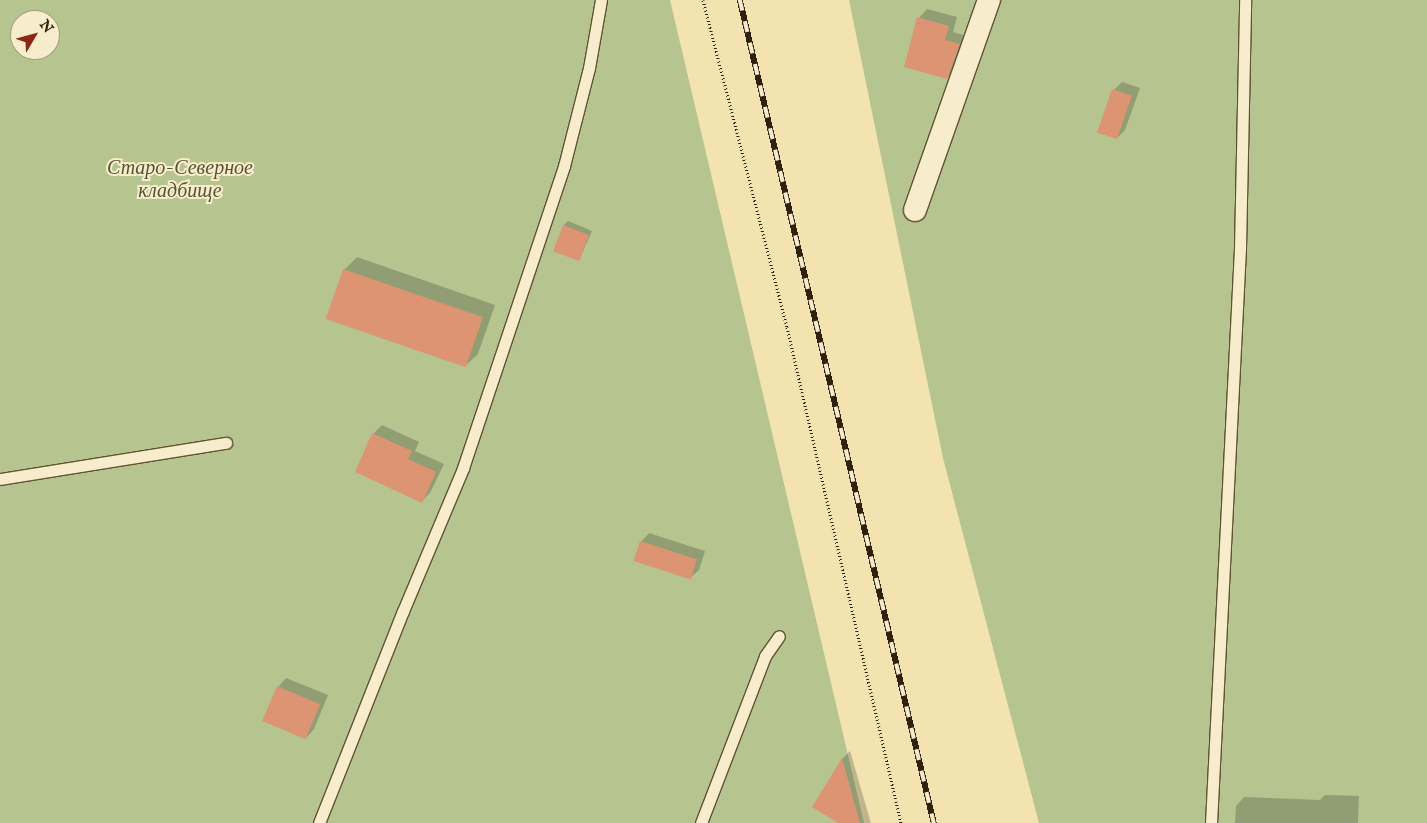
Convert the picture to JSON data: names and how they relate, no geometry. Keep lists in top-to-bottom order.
{
  "parks": ["Старо-Северное кладбище"],
  "north": "top right"
}
